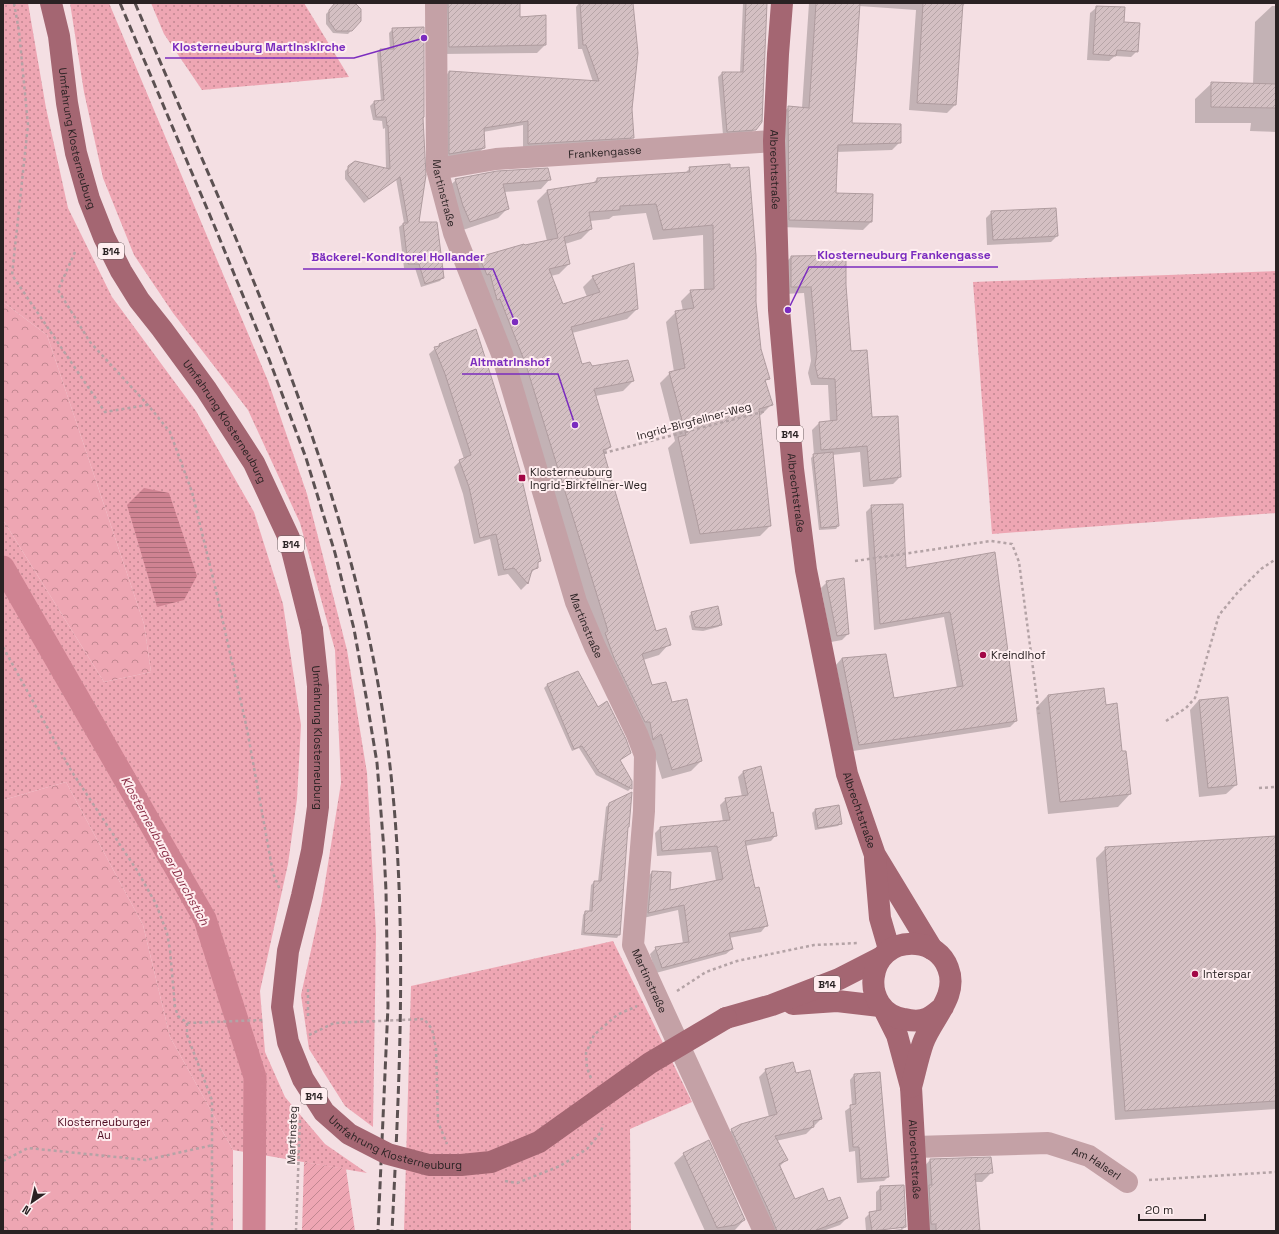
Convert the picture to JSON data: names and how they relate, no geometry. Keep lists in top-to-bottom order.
{
  "streets": {
    "main road": ["Umfahrung Klosterneuburg", "Albrechtstraße", "B14"],
    "street": ["Frankengasse", "Martinstraße", "Am Halserl"],
    "path": ["Ingrid-Birgfellner-Weg", "Martinsteg"]
  },
  "crossings": [
    ["Umfahrung Klosterneuburg", "Albrechtstraße"],
    ["Umfahrung Klosterneuburg", "B14"],
    ["Frankengasse", "Albrechtstraße"],
    ["Frankengasse", "Martinstraße"],
    ["Albrechtstraße", "B14"],
    ["Albrechtstraße", "Ingrid-Birgfellner-Weg"],
    ["Albrechtstraße", "Am Halserl"]
  ],
  "water": ["Klosterneuburger Durchstich"],
  "parks": ["Klosterneuburger Au"],
  "places": {
    "other": [
      "Klosterneuburg Martinskirche",
      "Klosterneuburg Frankengasse",
      "Bäckerei-Konditorei Hollander",
      "Altmatrinshof",
      "Kreindlhof",
      "Interspar"
    ],
    "transit": ["Klosterneuburg Ingrid-Birkfellner-Weg"]
  },
  "scale_bar": "20 m",
  "north": "bottom left"
}
